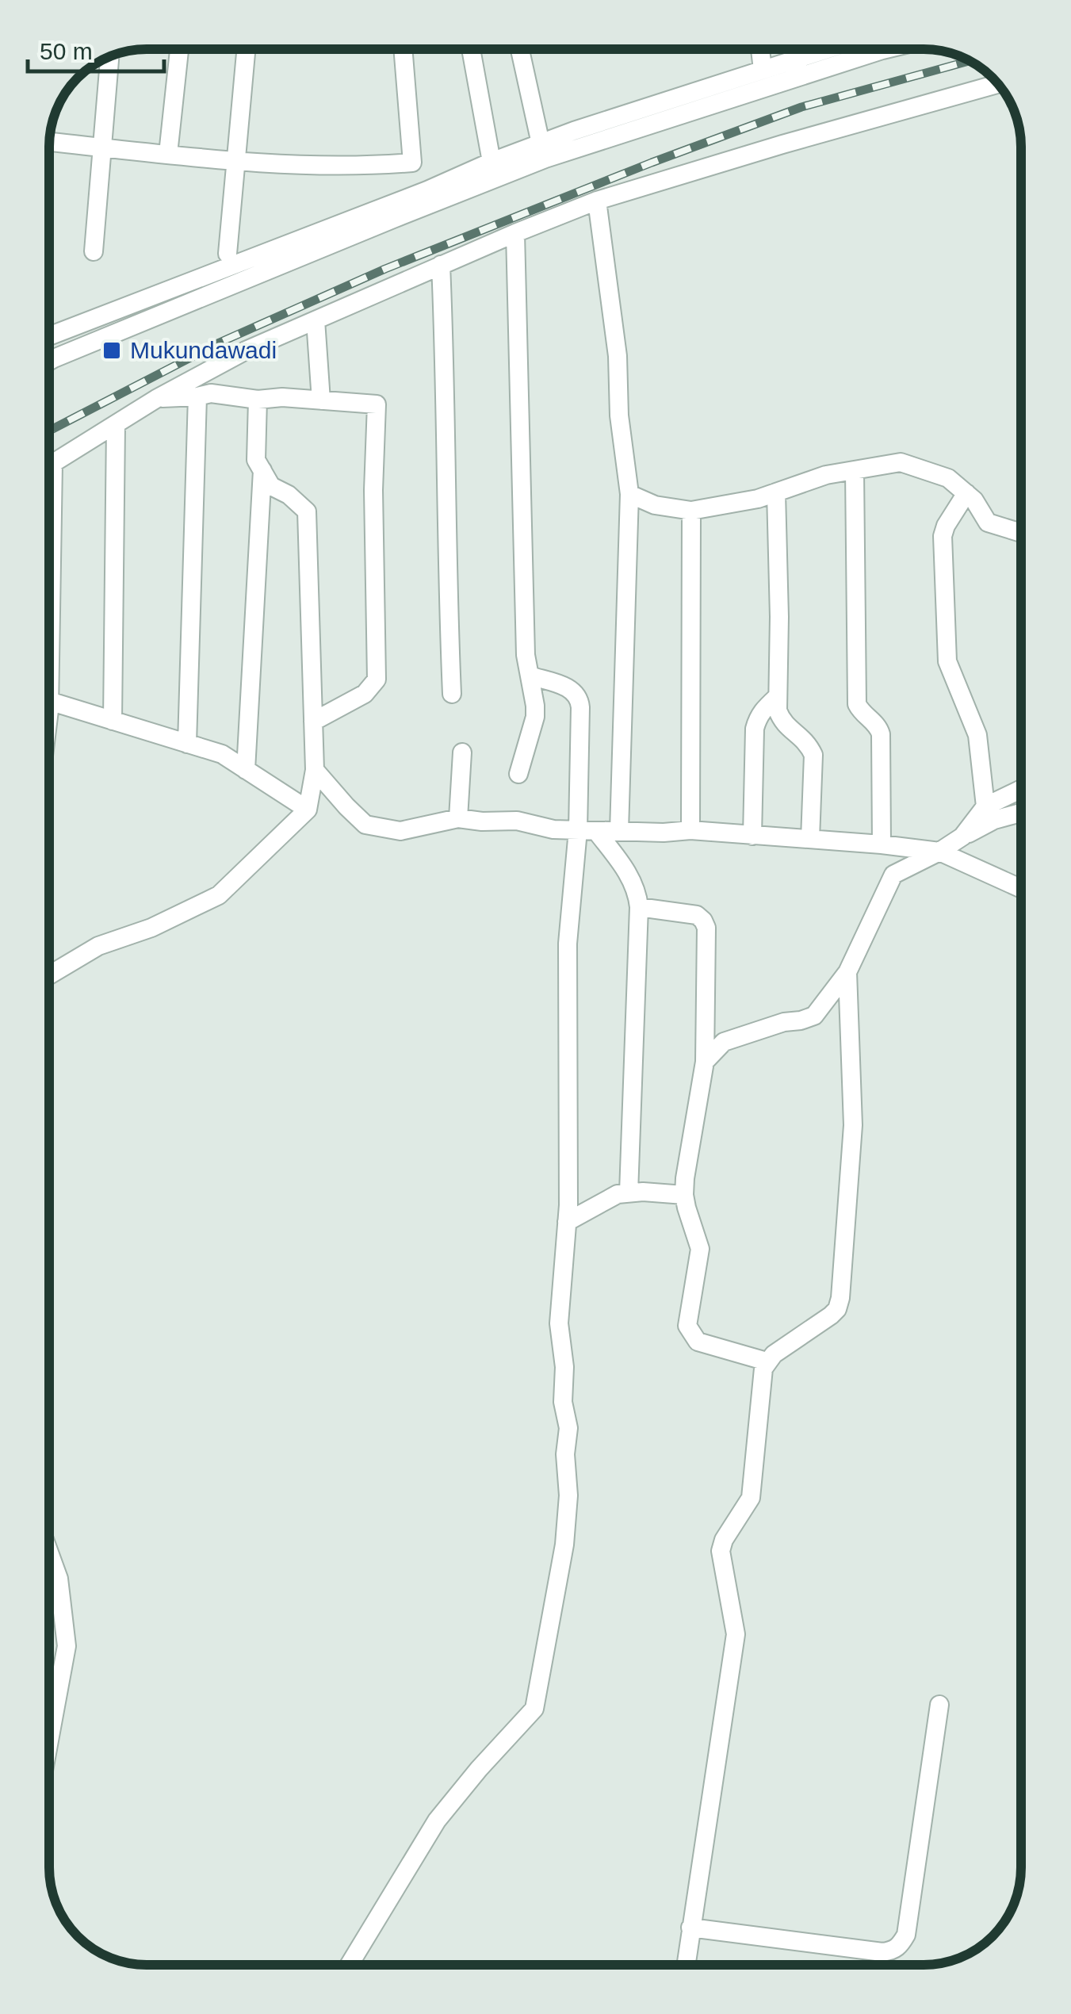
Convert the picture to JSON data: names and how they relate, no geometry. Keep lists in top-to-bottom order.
{
  "places": {
    "transit": ["Mukundawadi"]
  },
  "scale_bar": "50 m"
}
